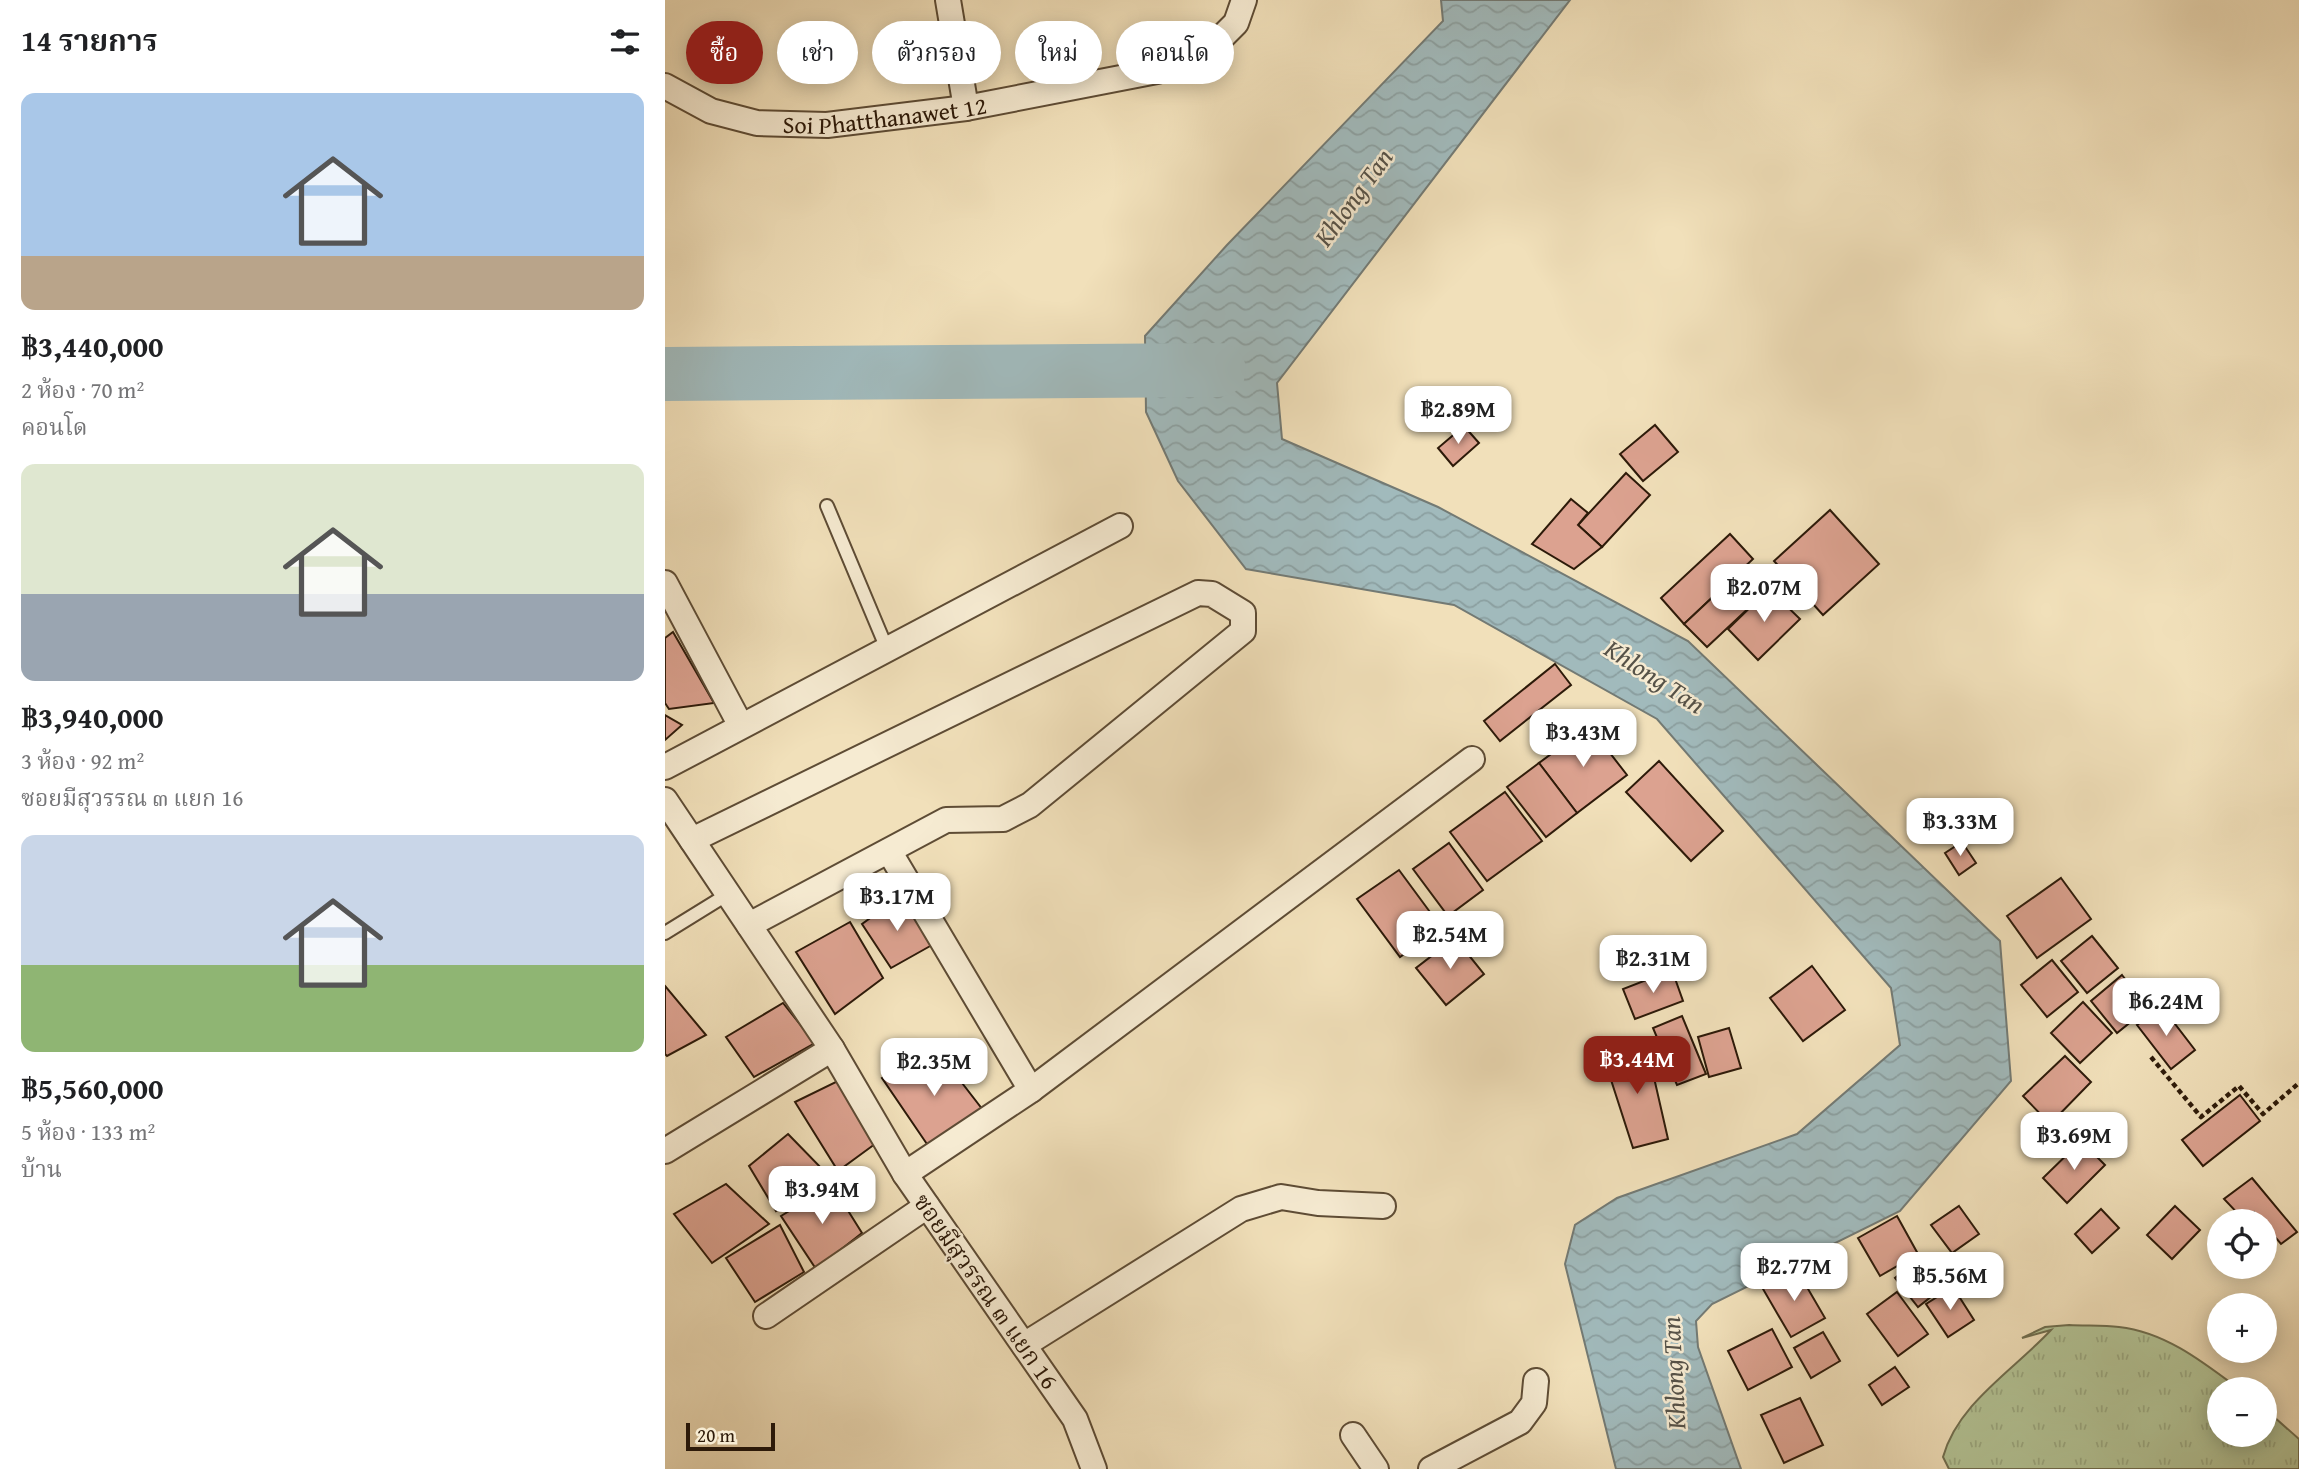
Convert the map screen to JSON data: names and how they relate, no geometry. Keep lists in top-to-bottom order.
{
  "streets": {
    "street": ["Soi Phatthanawet 12", "ซอยมีสุวรรณ ๓ แยก 16"]
  },
  "water": ["Khlong Tan"],
  "scale_bar": "20 m",
  "page": {
    "heading": "14 รายการ",
    "chip": [
      "ซื้อ",
      "เช่า",
      "ตัวกรอง",
      "ใหม่",
      "คอนโด"
    ],
    "list": [
      {
        "name": "฿3,440,000",
        "note": "2 ห้อง · 70 m² · คอนโด"
      },
      {
        "name": "฿3,940,000",
        "note": "3 ห้อง · 92 m² · ซอยมีสุวรรณ ๓ แยก 16"
      },
      {
        "name": "฿5,560,000",
        "note": "5 ห้อง · 133 m² · บ้าน"
      }
    ],
    "price": [
      "฿2.89M",
      "฿2.07M",
      "฿3.43M",
      "฿3.33M",
      "฿3.17M",
      "฿2.54M",
      "฿2.31M",
      "฿6.24M",
      "฿3.44M",
      "฿2.35M",
      "฿3.69M",
      "฿3.94M",
      "฿2.77M",
      "฿5.56M"
    ],
    "map_buttons": ["+", "−"],
    "scale": "20 m"
  }
}
